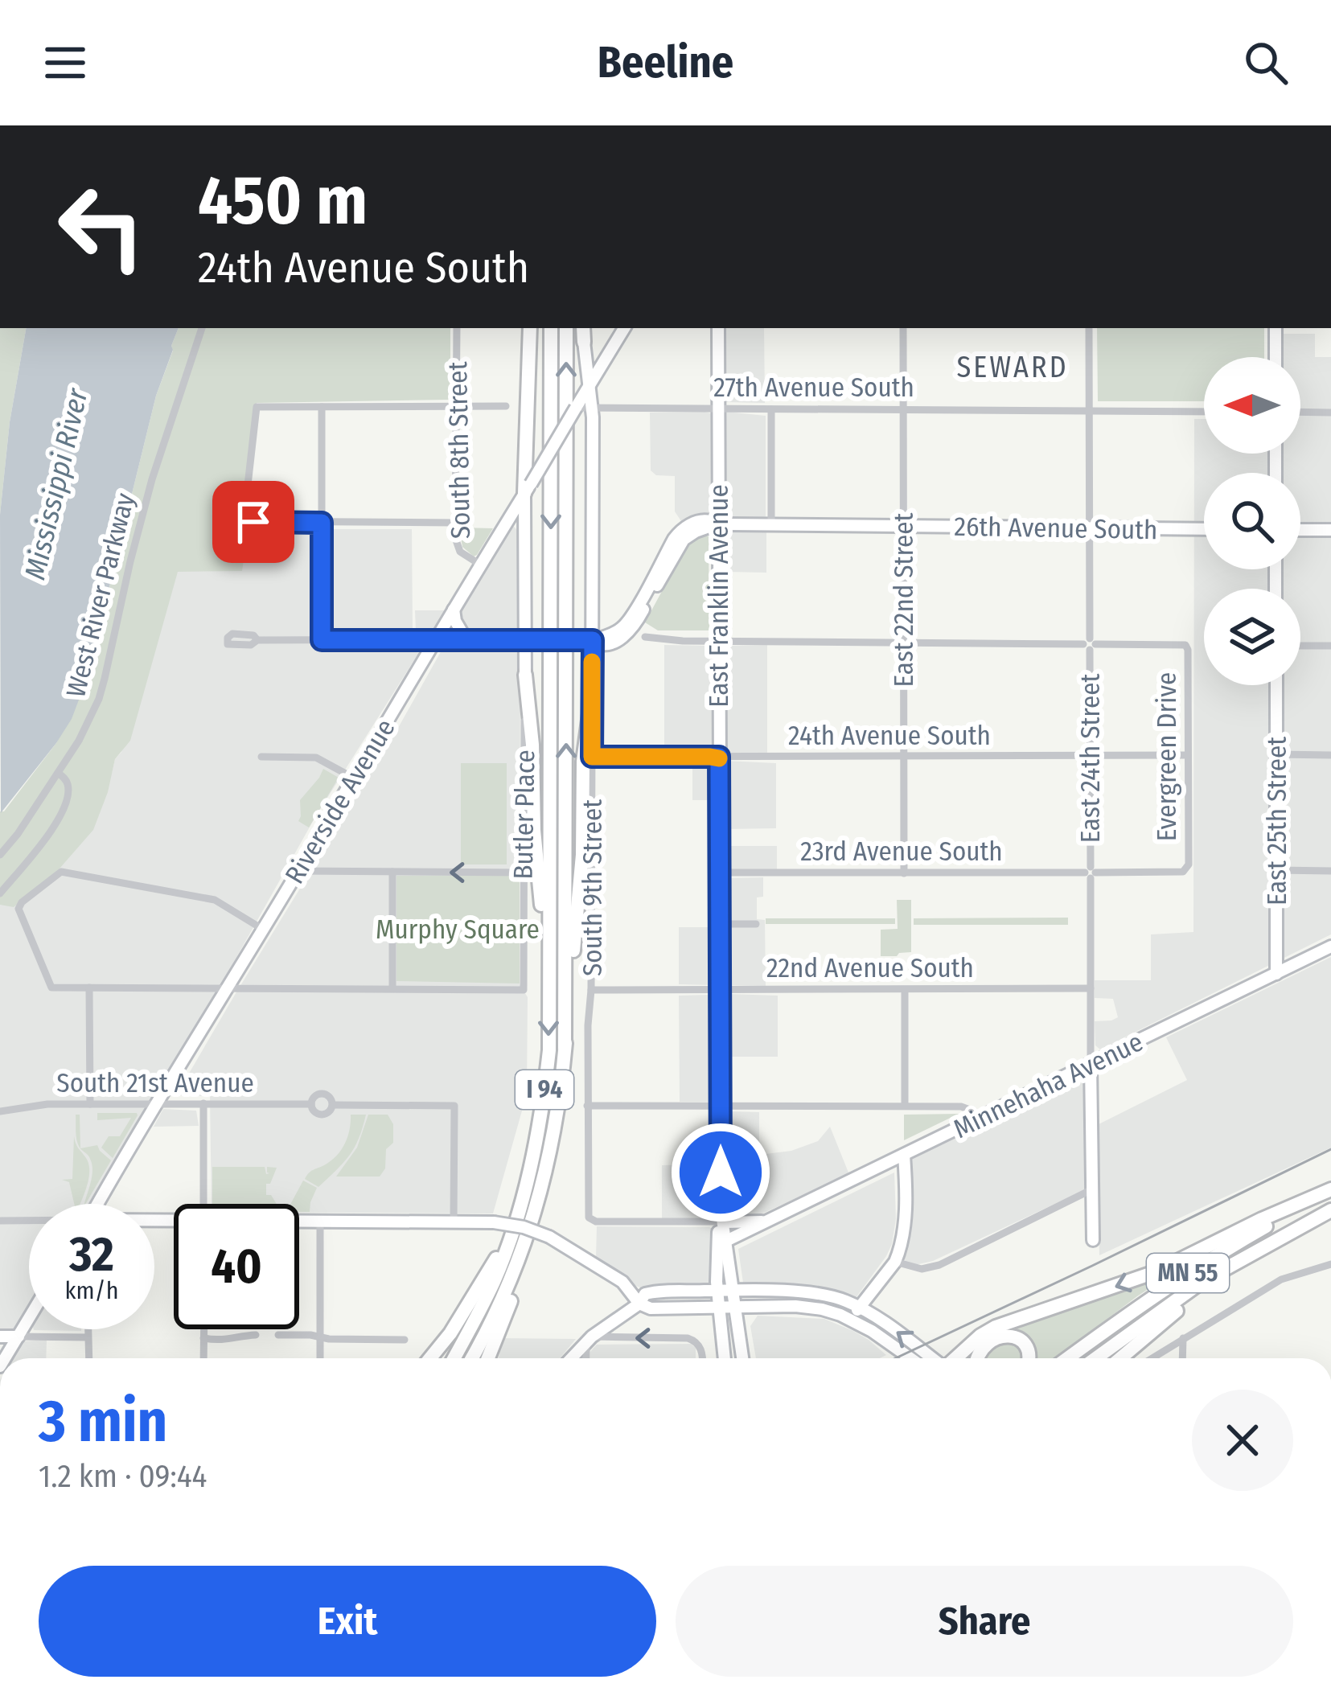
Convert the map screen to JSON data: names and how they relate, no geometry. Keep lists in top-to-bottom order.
{
  "streets": {
    "highway": ["I 94", "MN 55"],
    "street": [
      "27th Avenue South",
      "South 8th Street",
      "26th Avenue South",
      "West River Parkway",
      "East Franklin Avenue",
      "East 22nd Street",
      "24th Avenue South",
      "Evergreen Drive",
      "East 24th Street",
      "Riverside Avenue",
      "Butler Place",
      "East 25th Street",
      "23rd Avenue South",
      "South 9th Street",
      "22nd Avenue South",
      "South 21st Avenue",
      "Minnehaha Avenue"
    ]
  },
  "crossings": [
    ["27th Avenue South", "East Franklin Avenue"],
    ["27th Avenue South", "East 22nd Street"],
    ["27th Avenue South", "East 24th Street"],
    ["27th Avenue South", "Riverside Avenue"],
    ["27th Avenue South", "South 9th Street"],
    ["South 8th Street", "Riverside Avenue"],
    ["26th Avenue South", "East Franklin Avenue"],
    ["26th Avenue South", "East 22nd Street"],
    ["26th Avenue South", "East 24th Street"],
    ["East Franklin Avenue", "24th Avenue South"],
    ["East Franklin Avenue", "23rd Avenue South"],
    ["East Franklin Avenue", "South 9th Street"],
    ["East Franklin Avenue", "22nd Avenue South"],
    ["East Franklin Avenue", "Minnehaha Avenue"],
    ["East 22nd Street", "24th Avenue South"],
    ["East 22nd Street", "23rd Avenue South"],
    ["24th Avenue South", "Evergreen Drive"],
    ["24th Avenue South", "East 24th Street"],
    ["24th Avenue South", "South 9th Street"],
    ["Evergreen Drive", "East 24th Street"],
    ["Evergreen Drive", "23rd Avenue South"],
    ["East 24th Street", "23rd Avenue South"],
    ["East 24th Street", "22nd Avenue South"],
    ["East 24th Street", "Minnehaha Avenue"],
    ["Riverside Avenue", "Butler Place"],
    ["Riverside Avenue", "South 9th Street"],
    ["Riverside Avenue", "South 21st Avenue"],
    ["East 25th Street", "Minnehaha Avenue"],
    ["South 9th Street", "22nd Avenue South"],
    ["South 9th Street", "Minnehaha Avenue"]
  ],
  "districts": ["SEWARD"],
  "water": ["Mississippi River"],
  "parks": ["Murphy Square"],
  "north": "left",
  "page": {
    "header": "Beeline",
    "turn": ["450 m", "24th Avenue South"],
    "speed": "32 km/h",
    "limit": "40",
    "heading": ["3 min", "1.2 km · 09:44"],
    "buttons": ["Exit", "Share"]
  }
}
